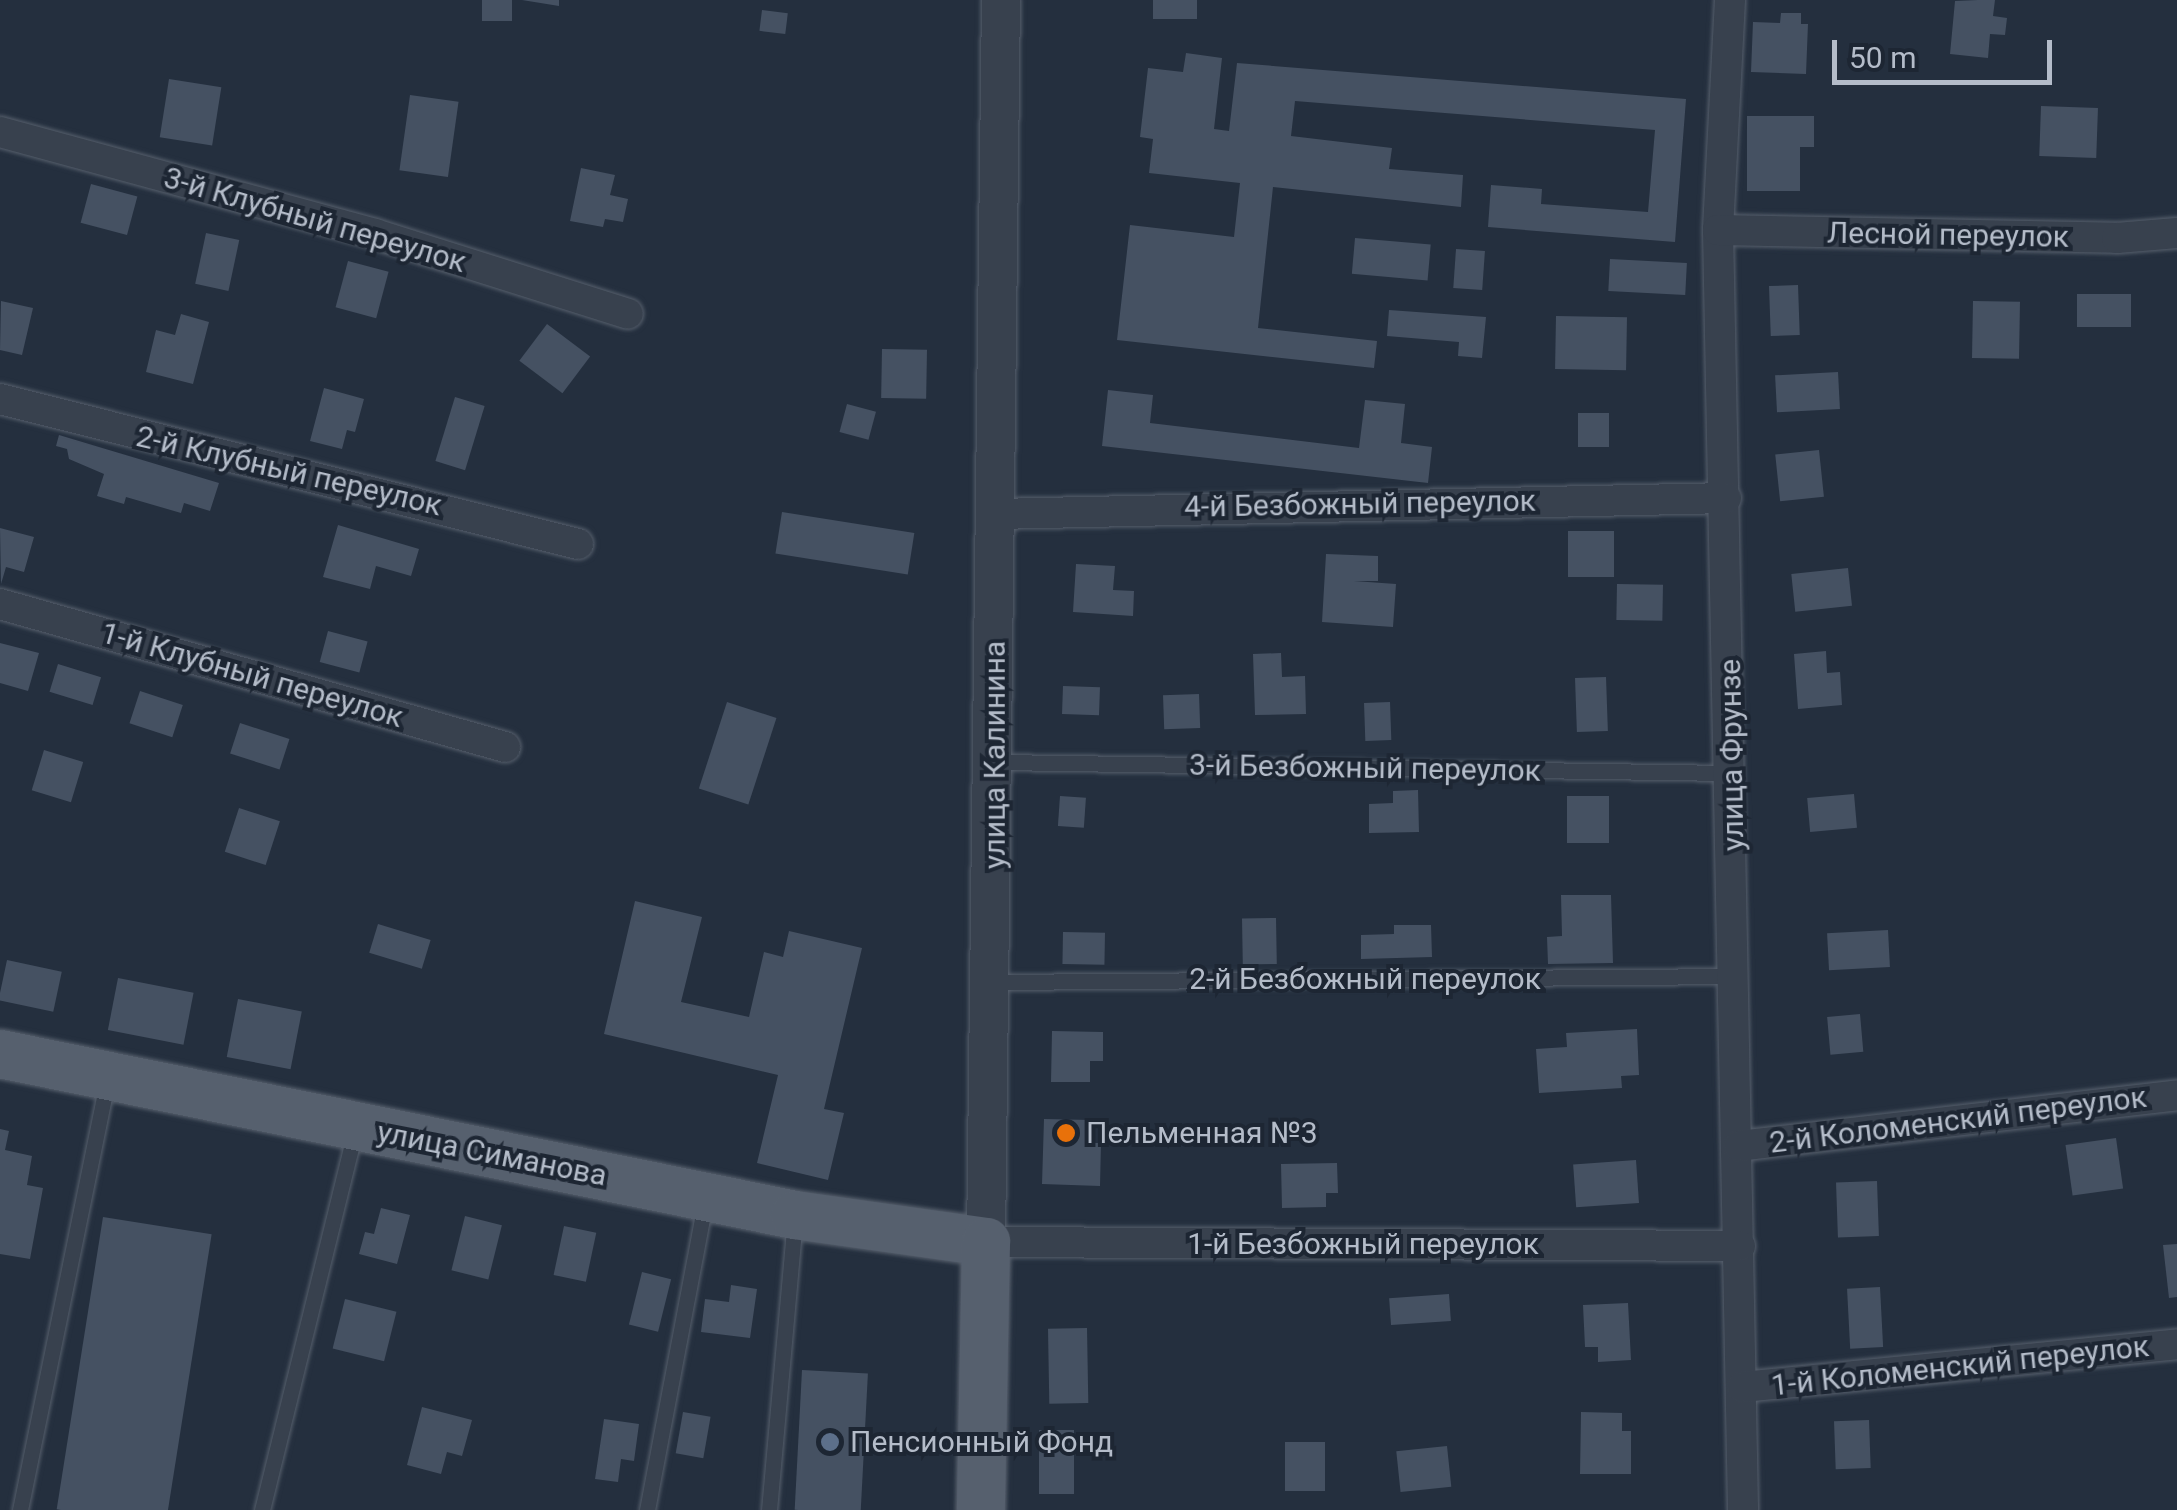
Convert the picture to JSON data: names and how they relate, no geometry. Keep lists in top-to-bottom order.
{
  "streets": {
    "main road": ["улица Калинина", "улица Симанова"],
    "street": [
      "3-й Клубный переулок",
      "Лесной переулок",
      "2-й Клубный переулок",
      "4-й Безбожный переулок",
      "1-й Клубный переулок",
      "улица Фрунзе",
      "2-й Коломенский переулок",
      "1-й Безбожный переулок",
      "1-й Коломенский переулок"
    ],
    "lane": ["3-й Безбожный переулок", "2-й Безбожный переулок"]
  },
  "crossings": [
    ["Лесной переулок", "улица Фрунзе"],
    ["4-й Безбожный переулок", "улица Калинина"],
    ["4-й Безбожный переулок", "улица Фрунзе"],
    ["улица Калинина", "3-й Безбожный переулок"],
    ["улица Калинина", "2-й Безбожный переулок"],
    ["улица Калинина", "улица Симанова"],
    ["улица Калинина", "1-й Безбожный переулок"],
    ["улица Фрунзе", "3-й Безбожный переулок"],
    ["улица Фрунзе", "2-й Безбожный переулок"],
    ["улица Фрунзе", "2-й Коломенский переулок"],
    ["улица Фрунзе", "1-й Безбожный переулок"],
    ["улица Фрунзе", "1-й Коломенский переулок"],
    ["улица Симанова", "1-й Безбожный переулок"]
  ],
  "places": ["Пельменная №3", "Пенсионный Фонд"],
  "scale_bar": "50 m"
}
